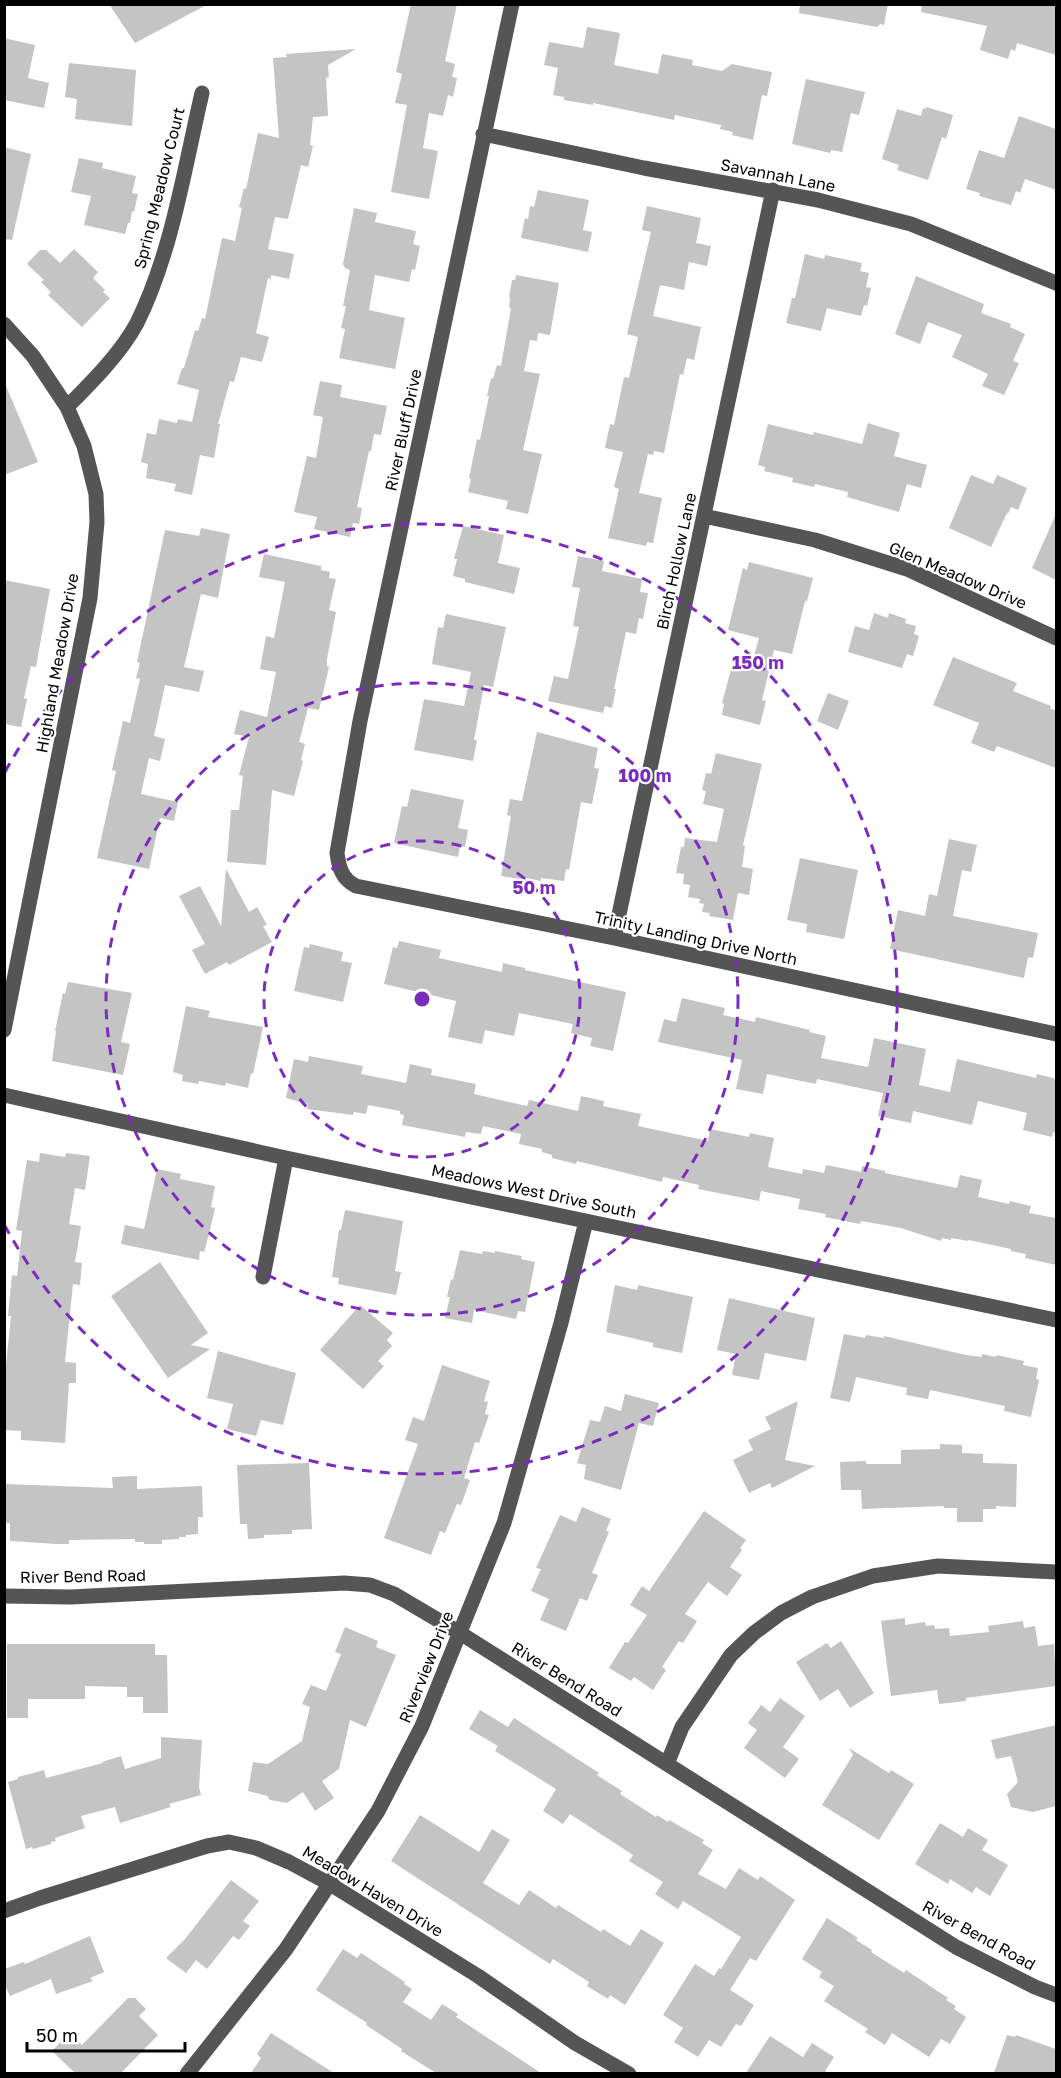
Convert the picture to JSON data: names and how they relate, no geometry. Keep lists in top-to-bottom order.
{
  "streets": {
    "street": [
      "Savannah Lane",
      "Spring Meadow Court",
      "River Bluff Drive",
      "Birch Hollow Lane",
      "Glen Meadow Drive",
      "Highland Meadow Drive",
      "Trinity Landing Drive North",
      "Meadows West Drive South",
      "River Bend Road",
      "Riverview Drive",
      "Meadow Haven Drive"
    ]
  },
  "crossings": [
    ["Savannah Lane", "River Bluff Drive"],
    ["Savannah Lane", "Birch Hollow Lane"],
    ["Spring Meadow Court", "Highland Meadow Drive"],
    ["River Bluff Drive", "Trinity Landing Drive North"],
    ["Birch Hollow Lane", "Glen Meadow Drive"],
    ["Birch Hollow Lane", "Trinity Landing Drive North"],
    ["Meadows West Drive South", "Riverview Drive"],
    ["River Bend Road", "Riverview Drive"],
    ["Riverview Drive", "Meadow Haven Drive"]
  ],
  "scale_bar": "50 m",
  "rings": ["150 m", "100 m", "50 m"]
}
